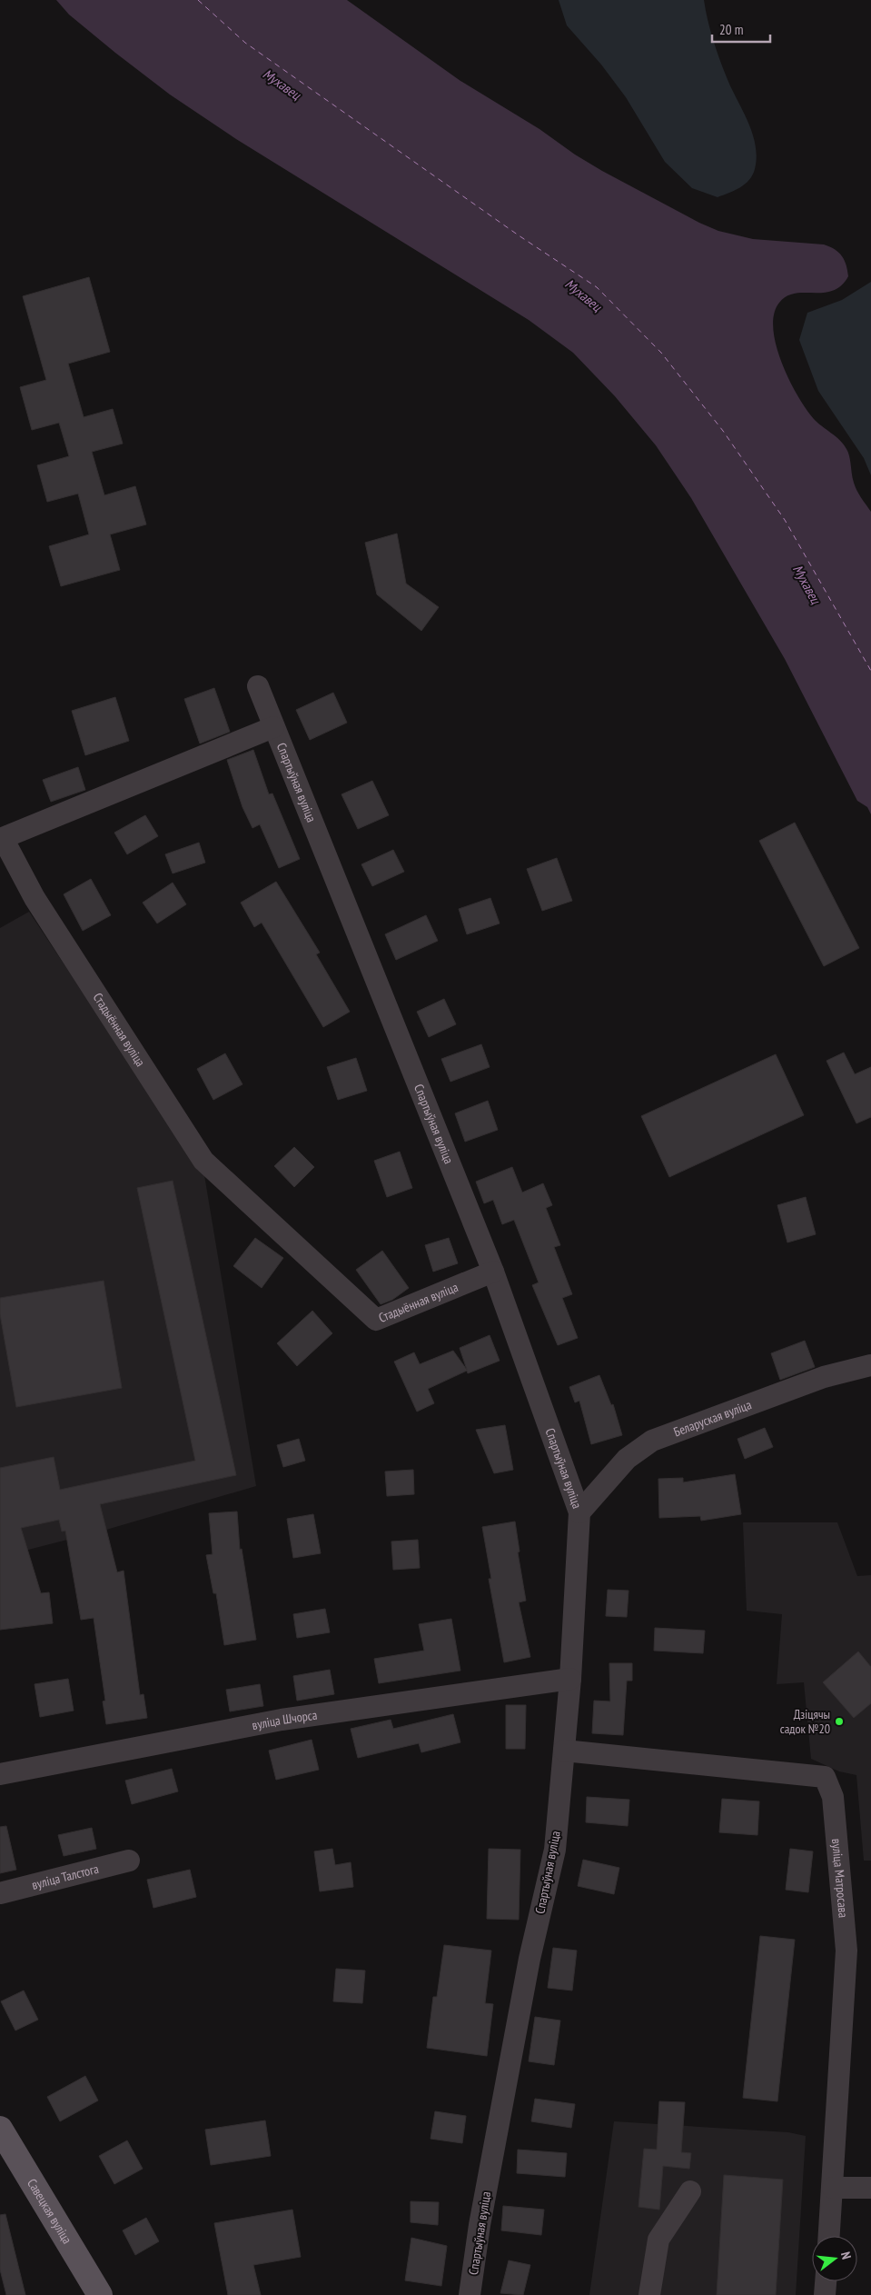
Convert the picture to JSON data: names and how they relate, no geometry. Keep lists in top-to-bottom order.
{
  "streets": {
    "main road": ["Савецкая вуліца"],
    "street": [
      "Спартыўная вуліца",
      "Стадыённая вуліца",
      "Беларуская вуліца",
      "вуліца Шчорса",
      "вуліца Талстога",
      "вуліца Матросава"
    ]
  },
  "crossings": [
    ["Спартыўная вуліца", "Стадыённая вуліца"],
    ["Спартыўная вуліца", "Беларуская вуліца"],
    ["Спартыўная вуліца", "вуліца Шчорса"],
    ["Спартыўная вуліца", "вуліца Матросава"]
  ],
  "water": ["Мухавец"],
  "places": ["Дзіцячы садок №20"],
  "scale_bar": "20 m",
  "north": "right"
}
